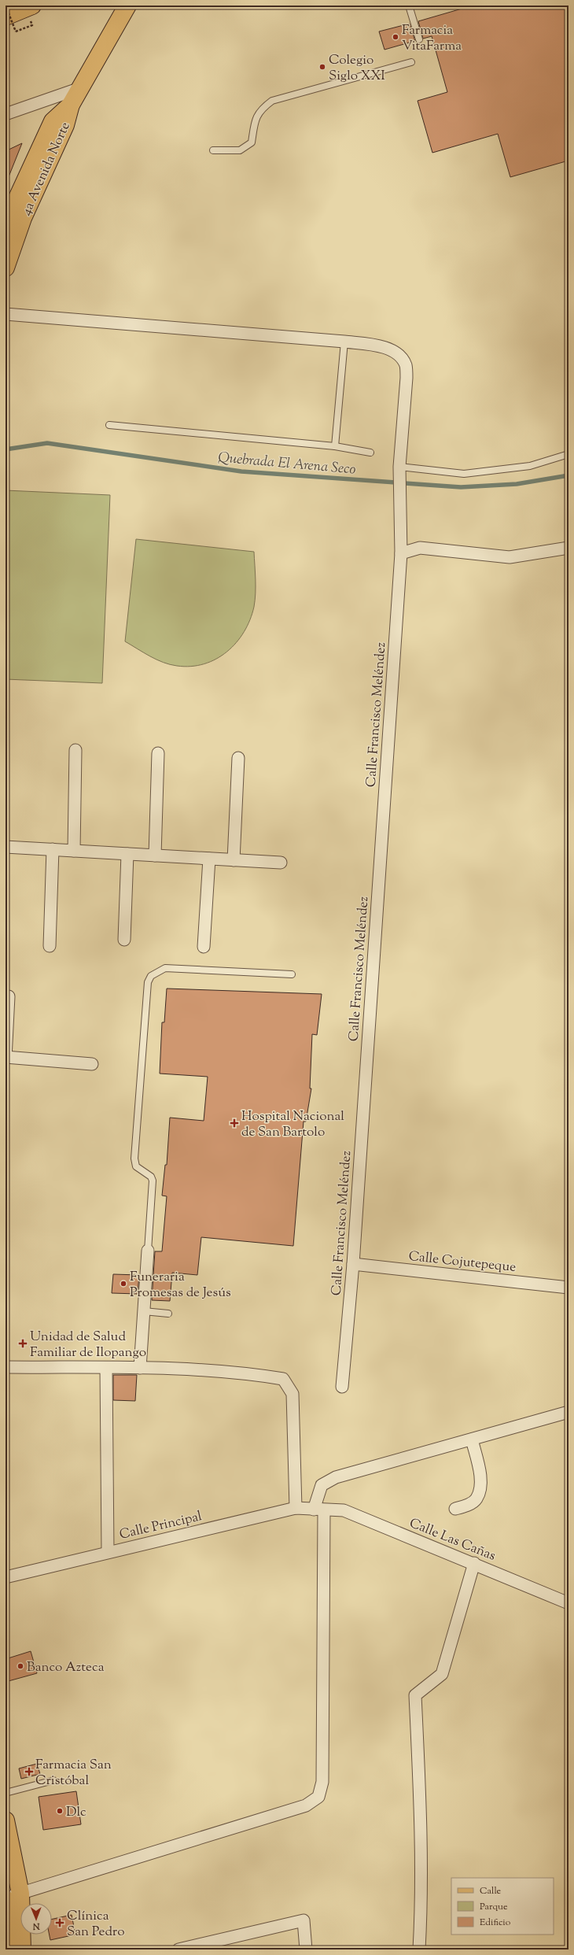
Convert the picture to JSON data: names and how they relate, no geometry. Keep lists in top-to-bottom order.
{
  "streets": {
    "main road": ["4a Avenida Norte"],
    "street": [
      "Calle Francisco Meléndez",
      "Calle Cojutepeque",
      "Calle Principal",
      "Calle Las Cañas"
    ]
  },
  "crossings": [
    ["Calle Francisco Meléndez", "Calle Cojutepeque"],
    ["Calle Principal", "Calle Las Cañas"]
  ],
  "water": ["Quebrada El Arena Seco"],
  "places": {
    "other": [
      "Farmacia VitaFarma",
      "Colegio Siglo XXI",
      "Funeraria Promesas de Jesús",
      "Banco Azteca",
      "Dlc"
    ],
    "health": [
      "Hospital Nacional de San Bartolo",
      "Unidad de Salud Familiar de Ilopango",
      "Farmacia San Cristóbal",
      "Clínica San Pedro"
    ]
  },
  "legend": ["Calle", "Parque", "Edificio"],
  "north": "bottom"
}
